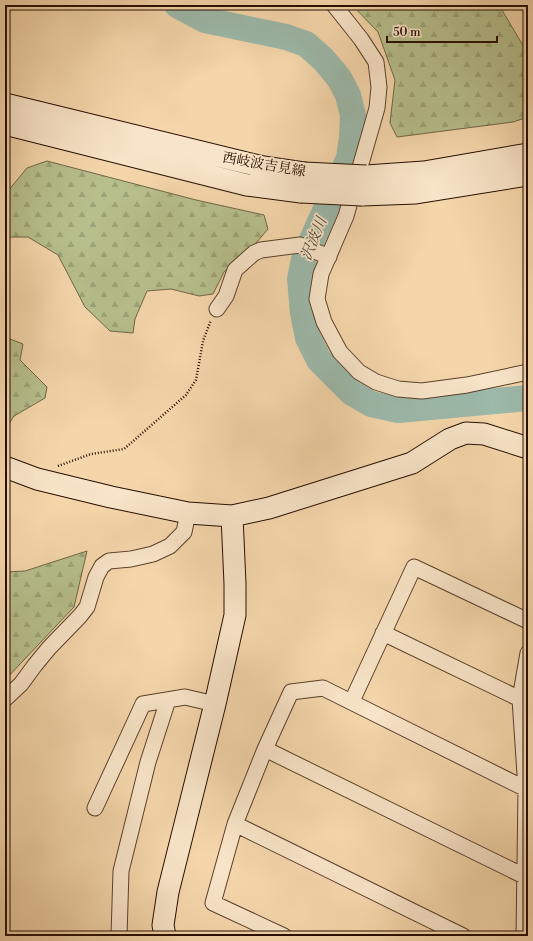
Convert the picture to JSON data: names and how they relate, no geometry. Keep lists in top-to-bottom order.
{
  "streets": {
    "main road": ["西岐波吉見線"]
  },
  "water": ["沢波川"],
  "scale_bar": "50 m"
}
